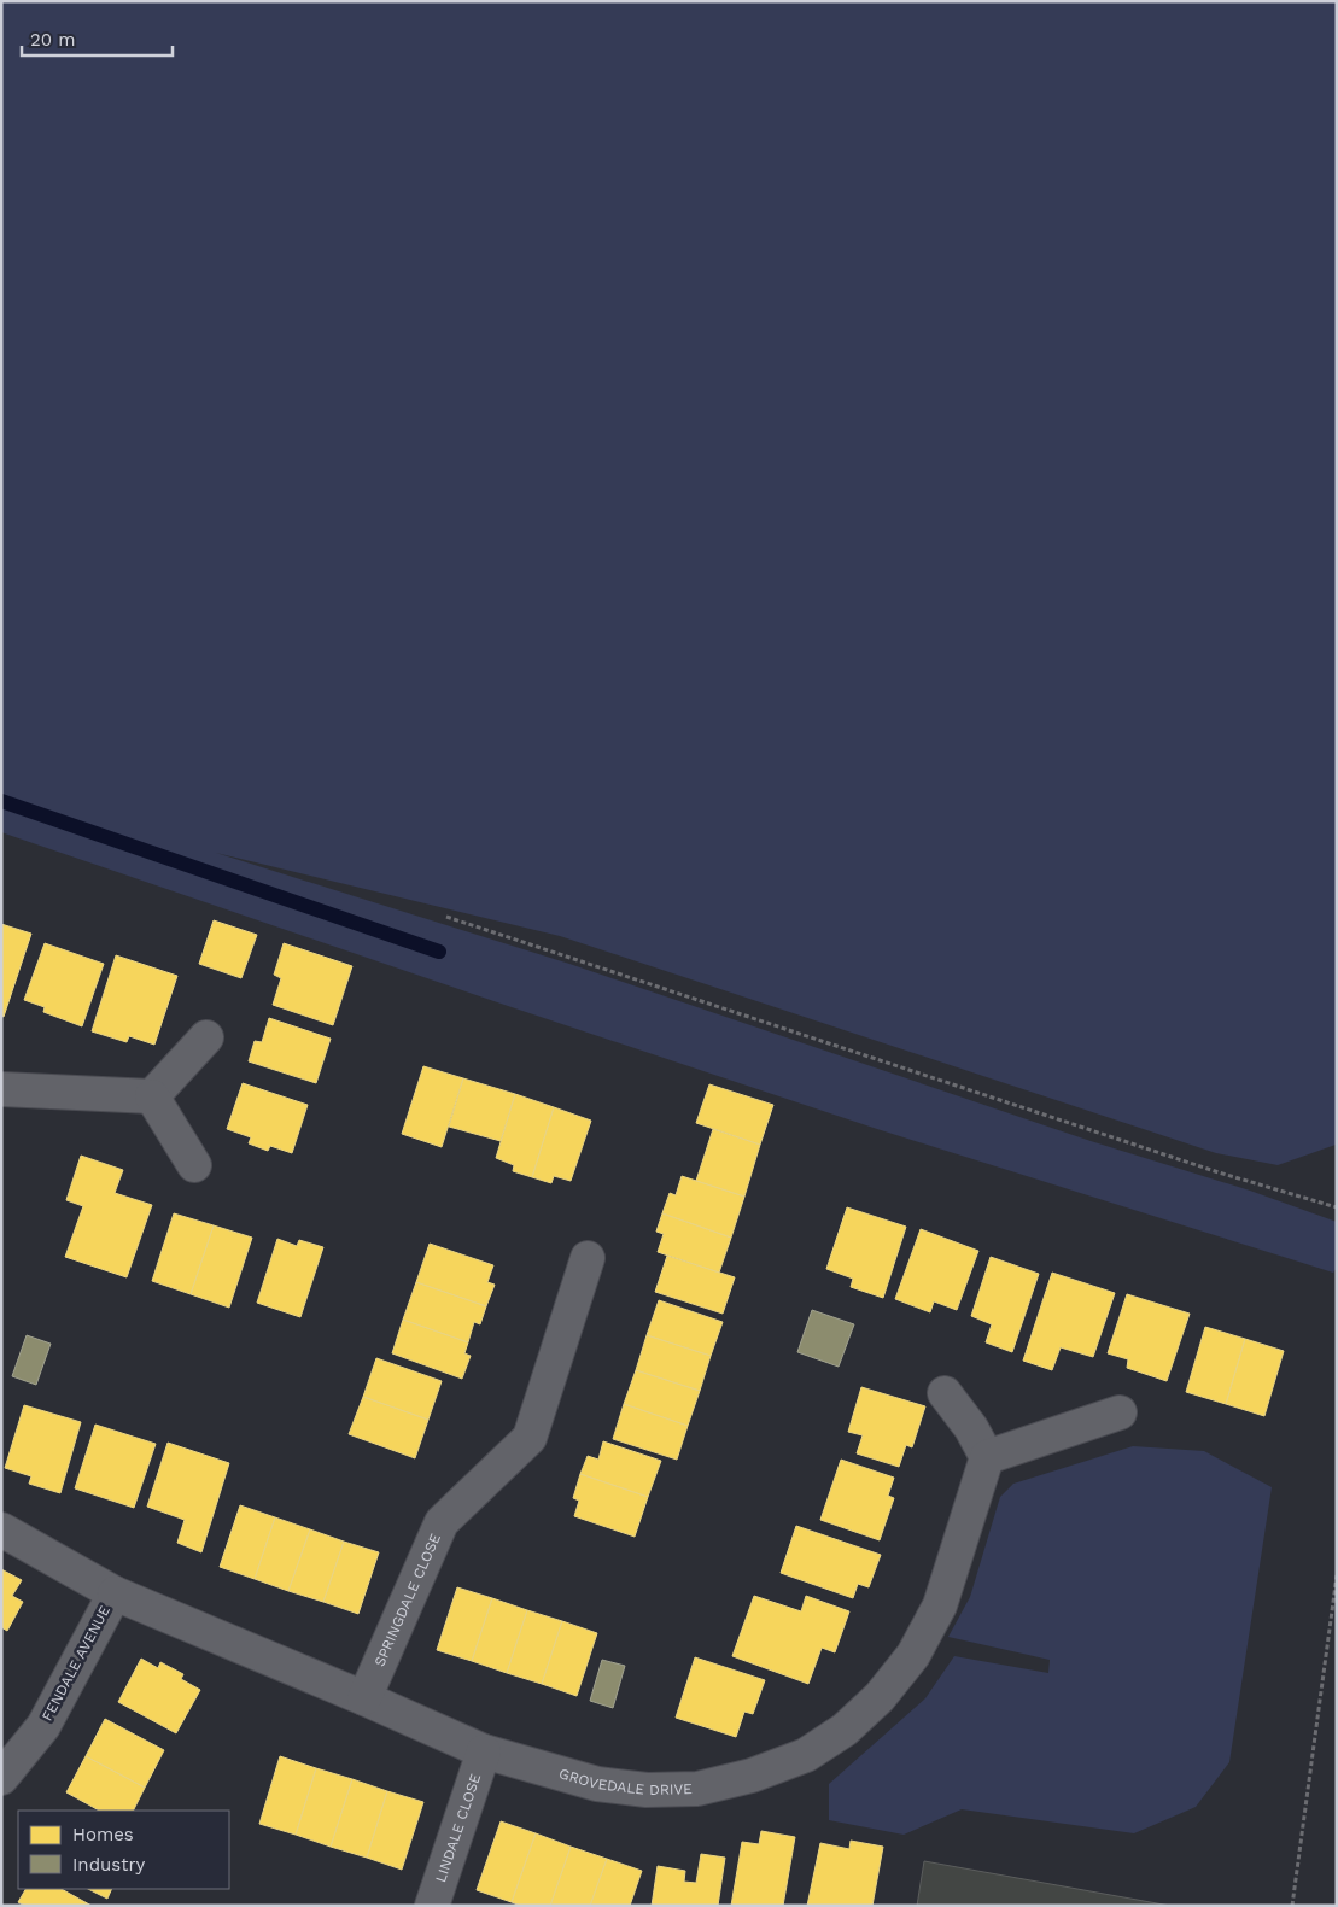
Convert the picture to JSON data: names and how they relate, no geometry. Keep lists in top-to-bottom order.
{
  "streets": {
    "street": [
      "SPRINGDALE CLOSE",
      "FENDALE AVENUE",
      "GROVEDALE DRIVE",
      "LINDALE CLOSE"
    ]
  },
  "crossings": [
    ["SPRINGDALE CLOSE", "GROVEDALE DRIVE"],
    ["FENDALE AVENUE", "GROVEDALE DRIVE"],
    ["GROVEDALE DRIVE", "LINDALE CLOSE"]
  ],
  "legend": ["Homes", "Industry"],
  "scale_bar": "20 m"
}
